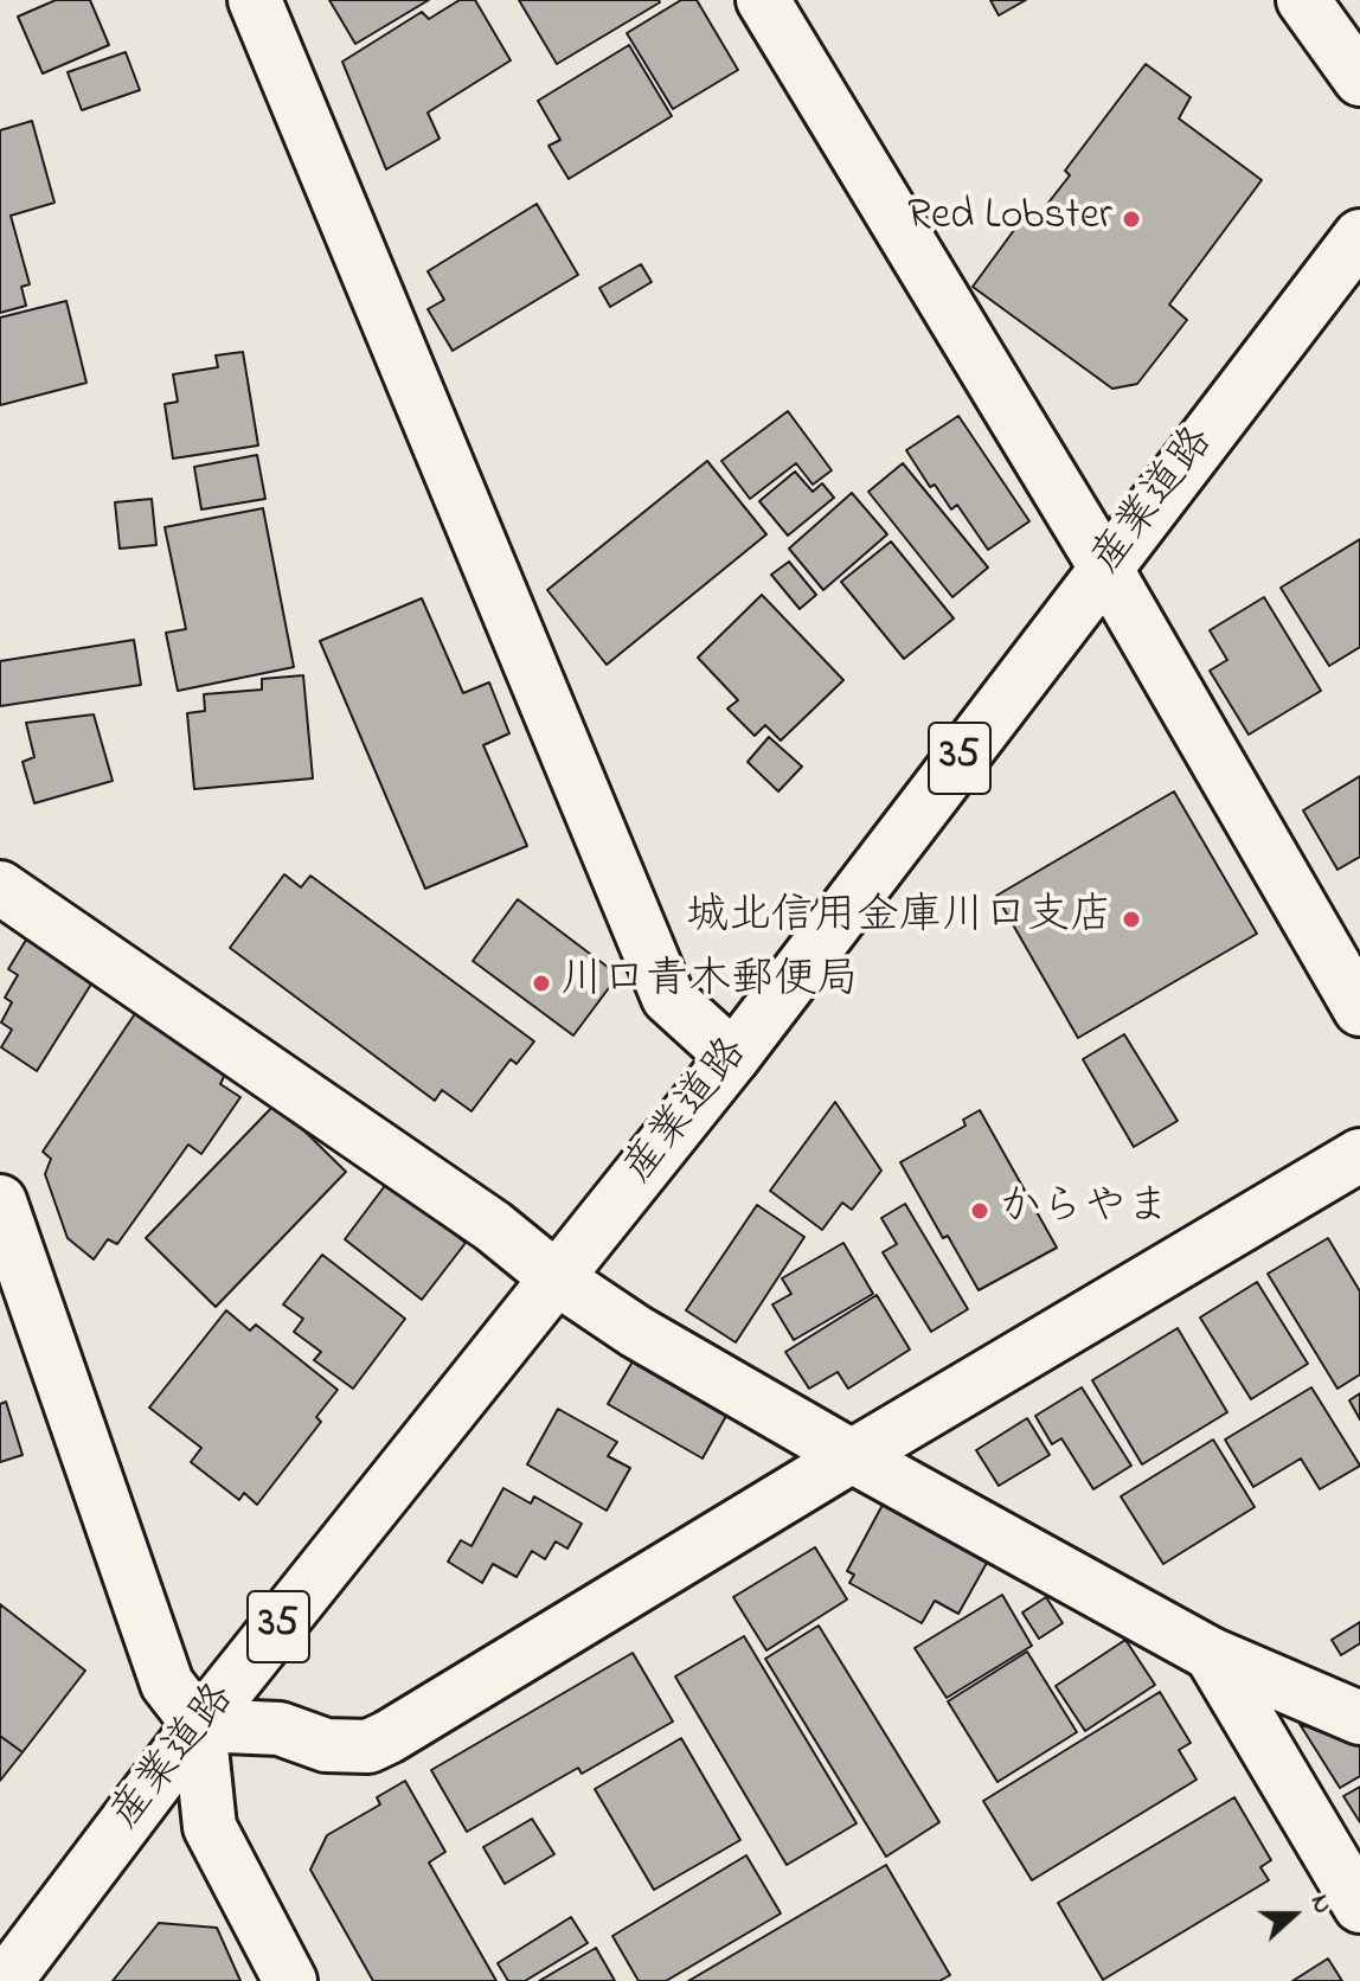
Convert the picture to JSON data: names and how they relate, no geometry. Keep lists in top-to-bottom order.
{
  "streets": {
    "street": ["産業道路", "35"]
  },
  "places": [
    "Red Lobster",
    "城北信用金庫川口支店",
    "川口青木郵便局",
    "からやま"
  ],
  "north": "right"
}
